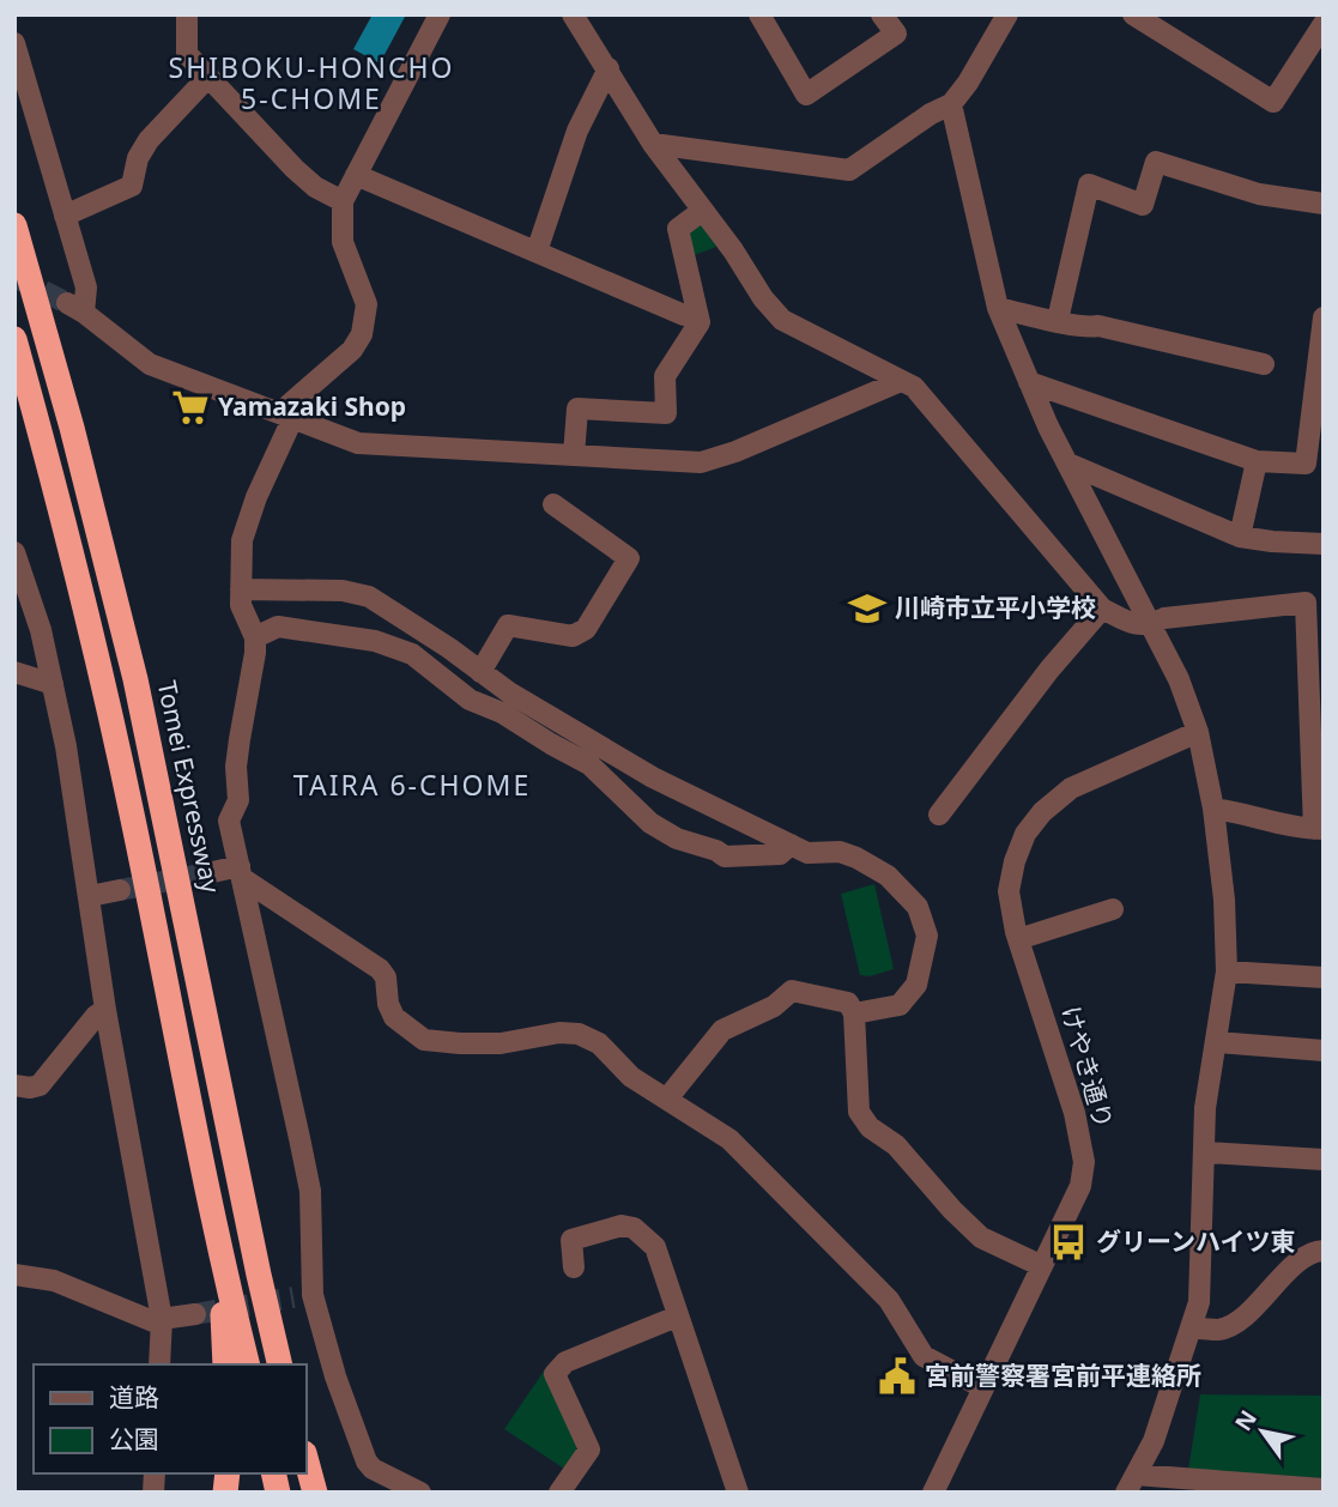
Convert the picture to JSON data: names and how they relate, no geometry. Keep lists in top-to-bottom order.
{
  "streets": {
    "highway": ["Tomei Expressway"],
    "street": ["けやき通り"]
  },
  "districts": ["SHIBOKU-HONCHO 5-CHOME", "TAIRA 6-CHOME"],
  "places": {
    "supermarket": ["Yamazaki Shop"],
    "school or university": ["川崎市立平小学校"],
    "bus stop": ["グリーンハイツ東"],
    "public building": ["宮前警察署宮前平連絡所"]
  },
  "legend": ["道路", "公園"],
  "north": "top left"
}
